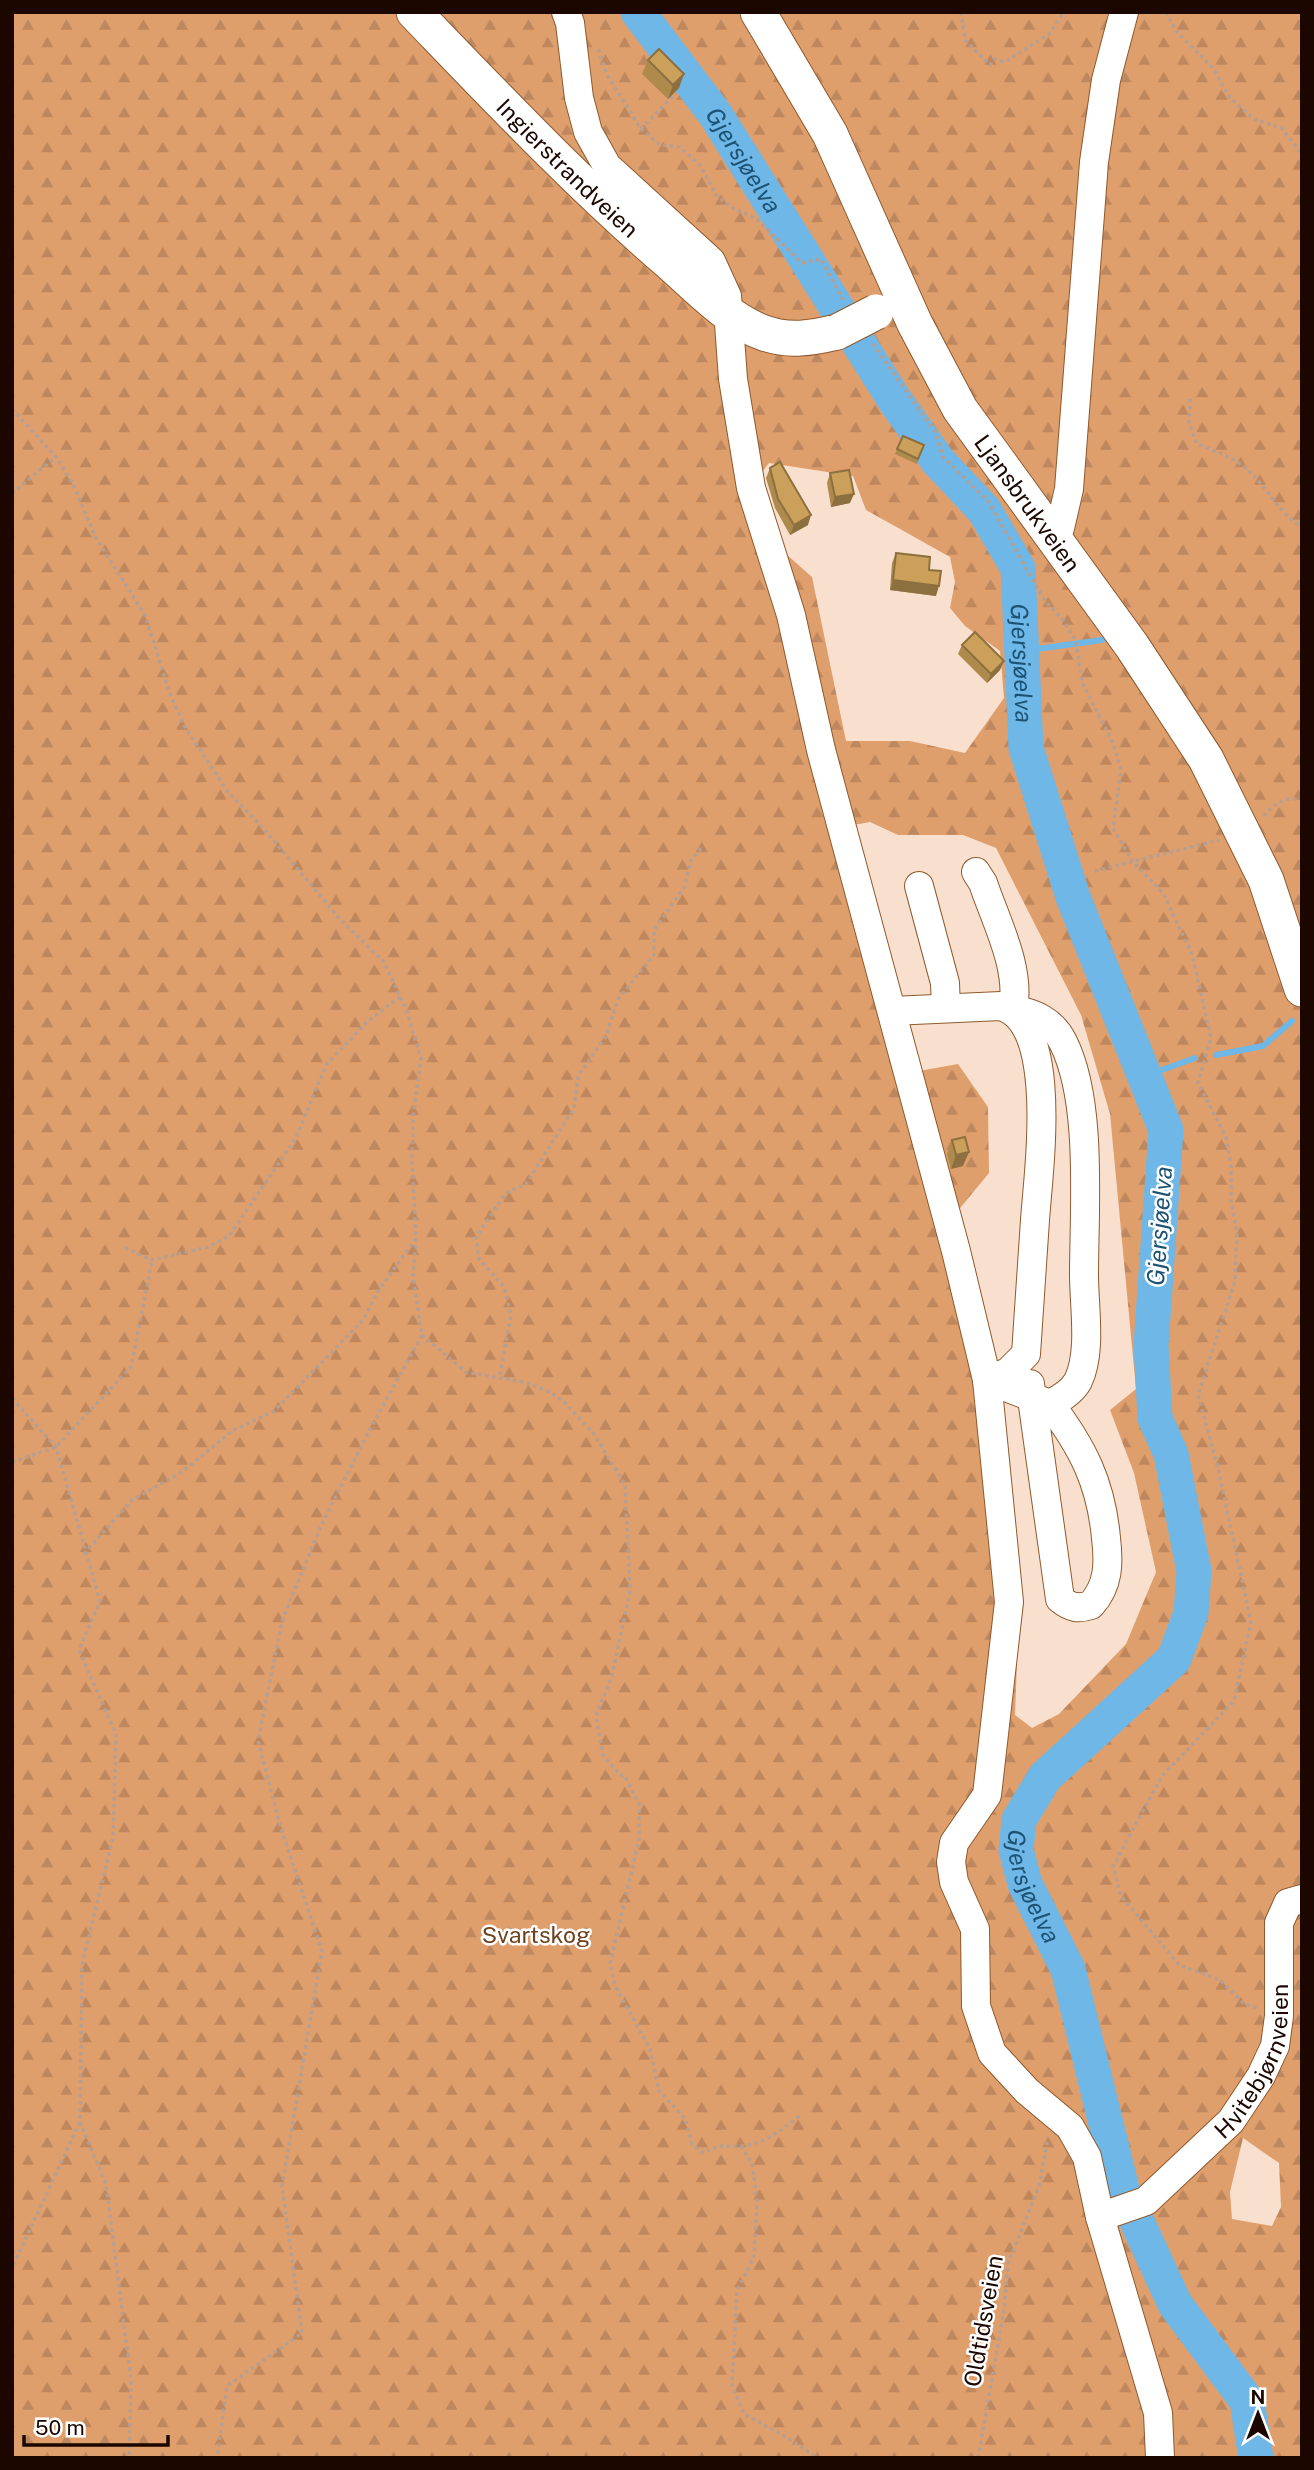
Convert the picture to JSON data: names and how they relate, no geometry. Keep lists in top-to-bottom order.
{
  "streets": {
    "main road": ["Ingierstrandveien", "Ljansbrukveien"],
    "street": ["Hvitebjørnveien"],
    "path": ["Oldtidsveien"]
  },
  "crossings": [
    ["Ingierstrandveien", "Ljansbrukveien"]
  ],
  "water": ["Gjersjøelva"],
  "parks": ["Svartskog"],
  "scale_bar": "50 m",
  "north": "top"
}
